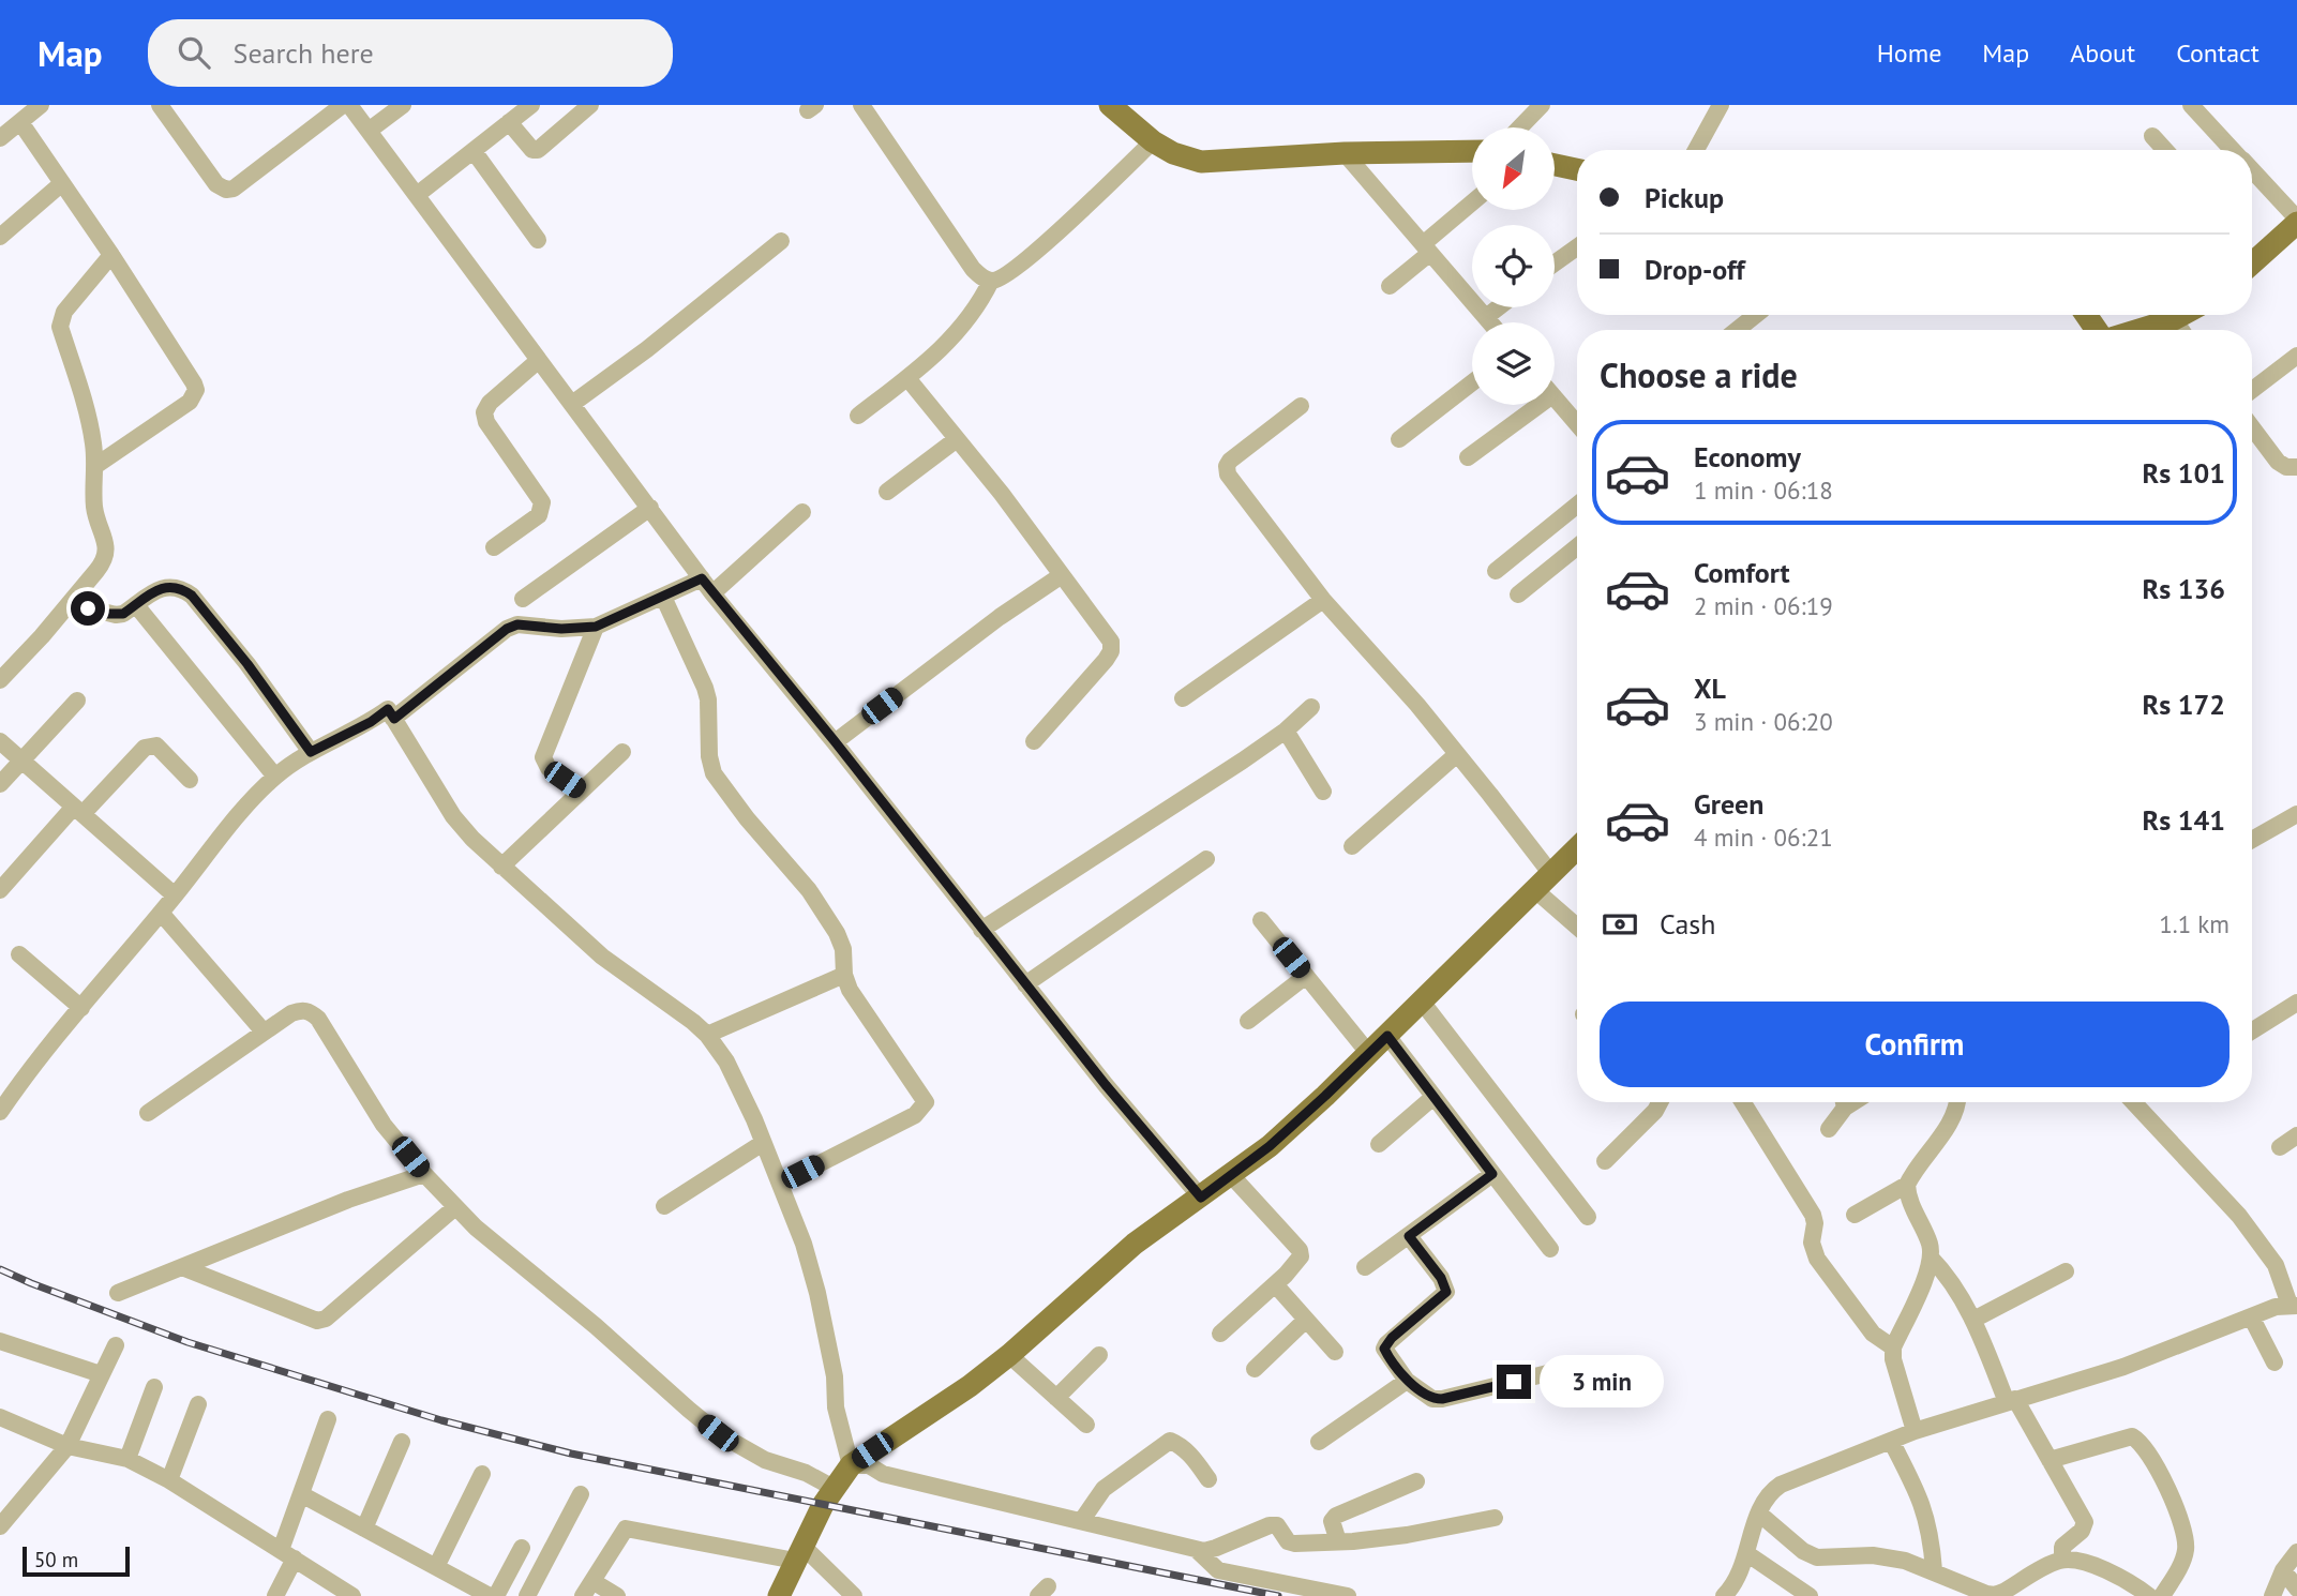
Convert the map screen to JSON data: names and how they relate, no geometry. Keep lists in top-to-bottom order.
{
  "scale_bar": "50 m",
  "north": "bottom left",
  "page": {
    "header": "Map",
    "search": "Search here",
    "nav": [
      "Home",
      "Map",
      "About",
      "Contact"
    ],
    "banner": ["Pickup", "Drop-off"],
    "heading": "Choose a ride",
    "list": [
      {
        "name": "Economy",
        "note": "1 min · 06:18",
        "value": "Rs 101"
      },
      {
        "name": "Comfort",
        "note": "2 min · 06:19",
        "value": "Rs 136"
      },
      {
        "name": "XL",
        "note": "3 min · 06:20",
        "value": "Rs 172"
      },
      {
        "name": "Green",
        "note": "4 min · 06:21",
        "value": "Rs 141"
      }
    ],
    "pay": ["Cash", "1.1 km"],
    "buttons": "Confirm",
    "bubble": "3 min",
    "scale": "50 m"
  }
}
